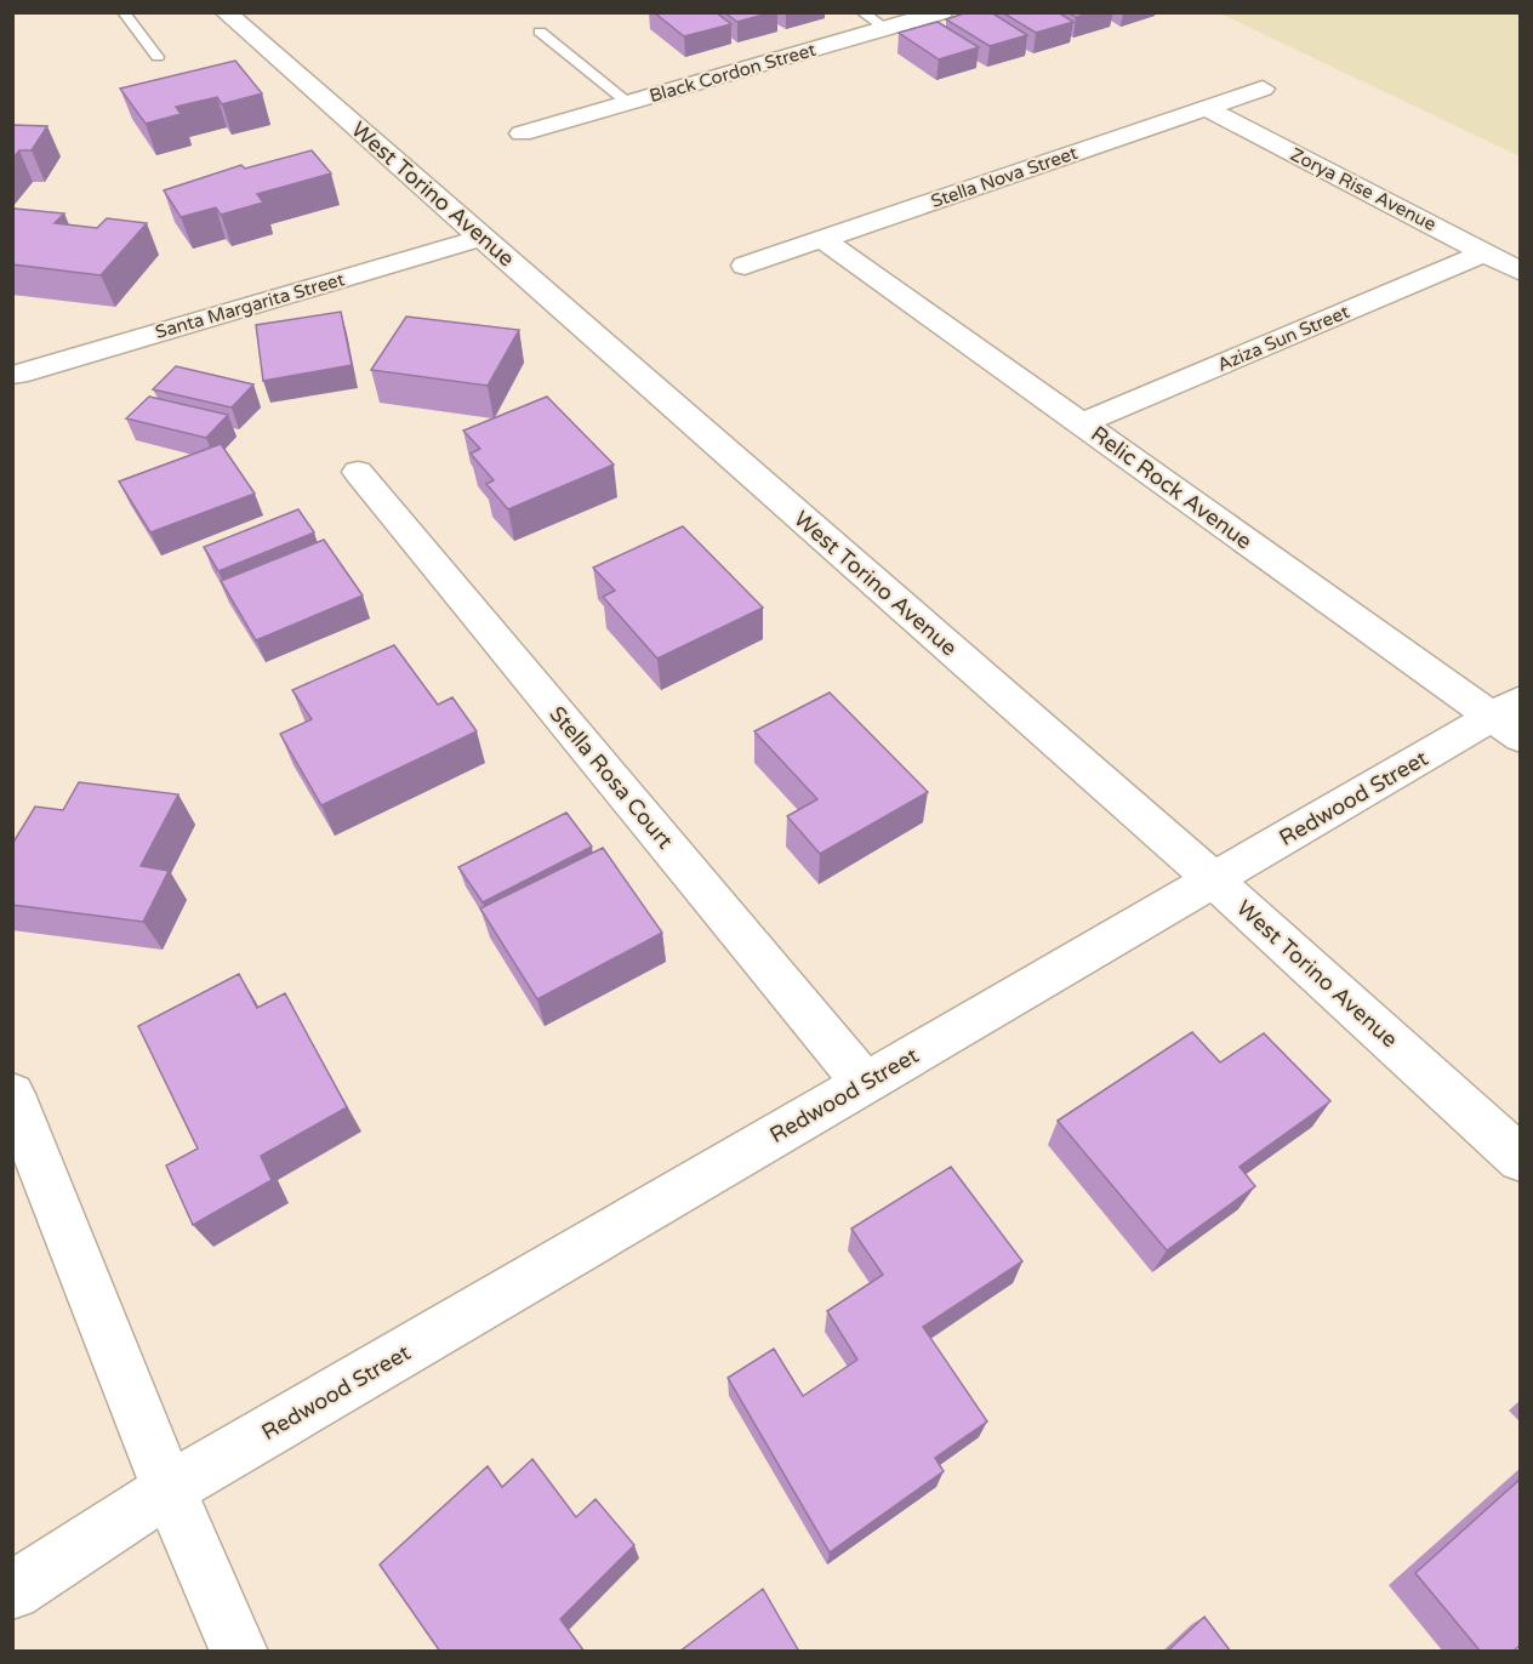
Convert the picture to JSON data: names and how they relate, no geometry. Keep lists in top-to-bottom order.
{
  "streets": {
    "street": [
      "Black Cordon Street",
      "Stella Nova Street",
      "Zorya Rise Avenue",
      "West Torino Avenue",
      "Santa Margarita Street",
      "Aziza Sun Street",
      "Relic Rock Avenue",
      "Stella Rosa Court",
      "Redwood Street"
    ]
  },
  "crossings": [
    ["Stella Nova Street", "Zorya Rise Avenue"],
    ["Stella Nova Street", "Relic Rock Avenue"],
    ["Zorya Rise Avenue", "Aziza Sun Street"],
    ["West Torino Avenue", "Santa Margarita Street"],
    ["West Torino Avenue", "Redwood Street"],
    ["Aziza Sun Street", "Relic Rock Avenue"],
    ["Relic Rock Avenue", "Redwood Street"],
    ["Stella Rosa Court", "Redwood Street"]
  ]
}
